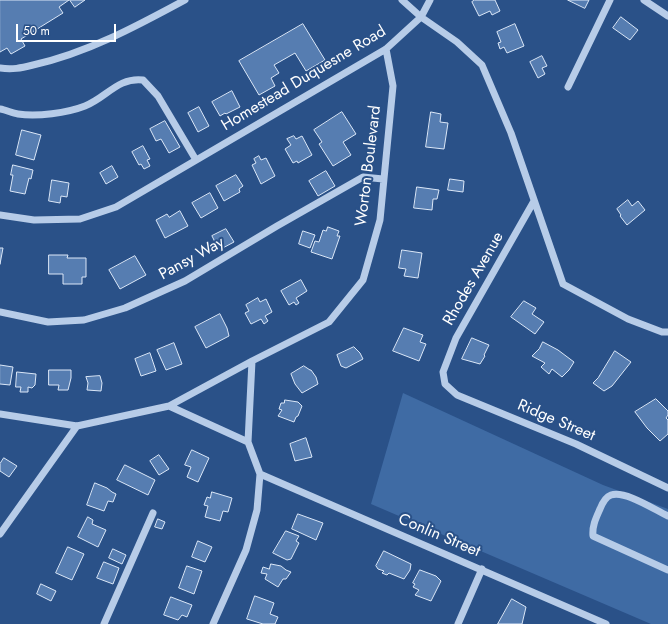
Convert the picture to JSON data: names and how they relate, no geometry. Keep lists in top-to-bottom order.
{
  "streets": {
    "street": [
      "Homestead Duquesne Road",
      "Worton Boulevard",
      "Pansy Way",
      "Rhodes Avenue",
      "Ridge Street",
      "Conlin Street"
    ]
  },
  "crossings": [
    ["Homestead Duquesne Road", "Worton Boulevard"],
    ["Worton Boulevard", "Pansy Way"],
    ["Rhodes Avenue", "Ridge Street"]
  ],
  "scale_bar": "50 m"
}
